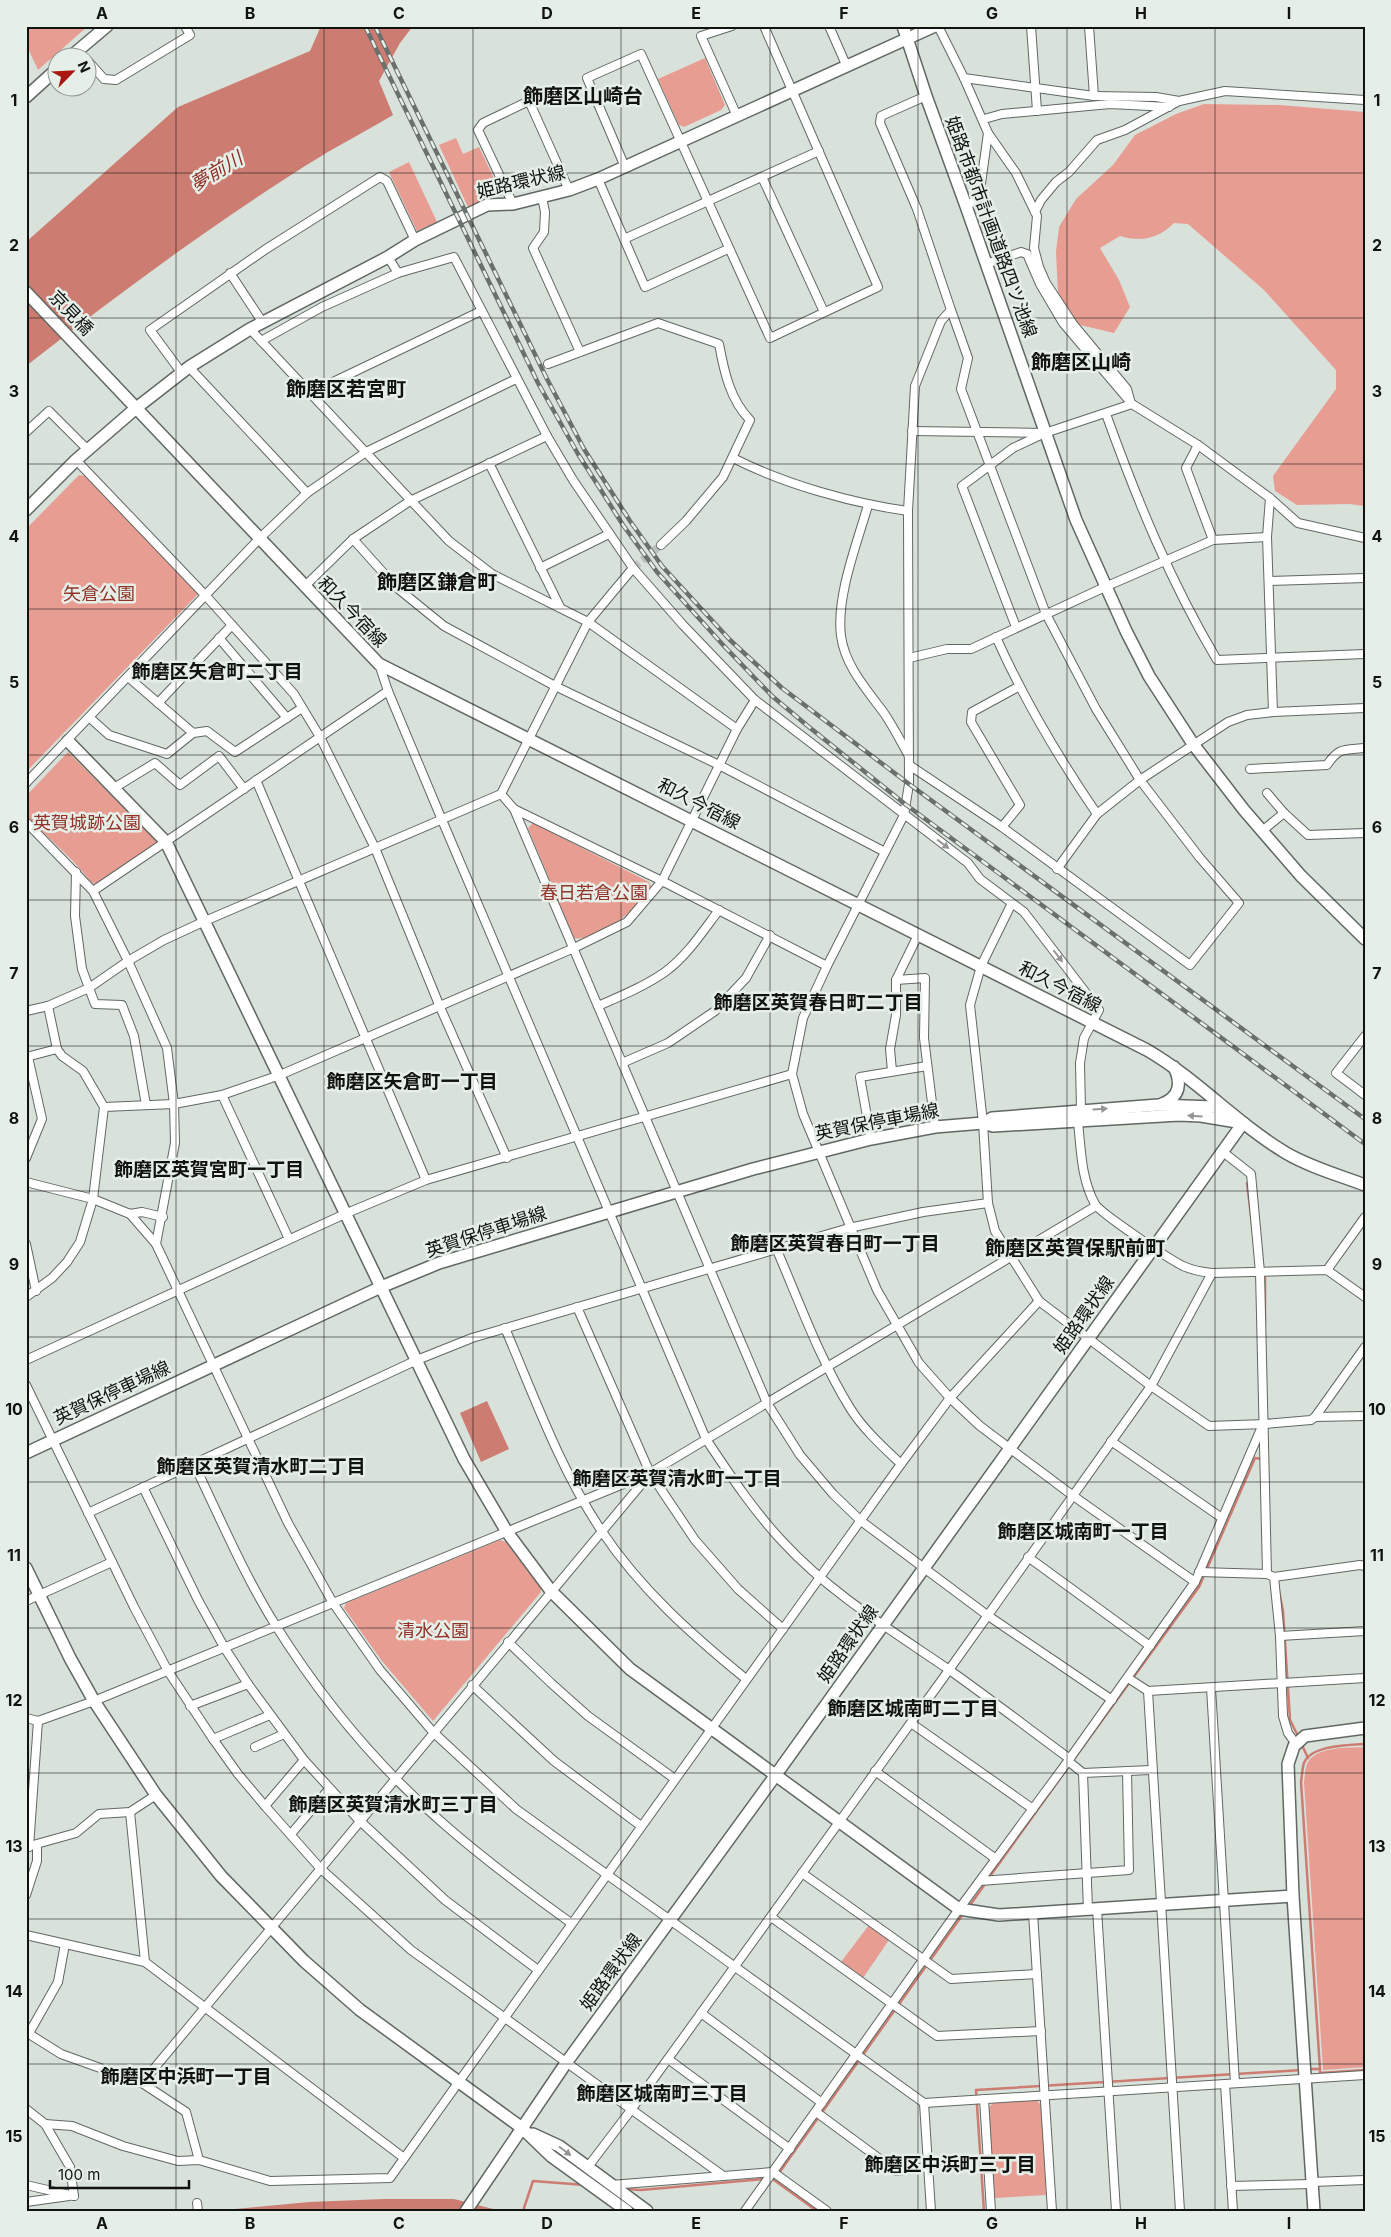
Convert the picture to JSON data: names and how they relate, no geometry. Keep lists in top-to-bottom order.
{
  "streets": {
    "main road": [
      "姫路環状線",
      "姫路市都市計画道路四ツ池線",
      "京見橋",
      "和久今宿線",
      "英賀保停車場線"
    ]
  },
  "crossings": [
    ["姫路環状線", "姫路市都市計画道路四ツ池線"],
    ["姫路環状線", "和久今宿線"],
    ["姫路環状線", "英賀保停車場線"],
    ["京見橋", "和久今宿線"],
    ["和久今宿線", "英賀保停車場線"]
  ],
  "districts": [
    "飾磨区山崎台",
    "飾磨区山崎",
    "飾磨区若宮町",
    "飾磨区鎌倉町",
    "飾磨区矢倉町二丁目",
    "飾磨区英賀春日町二丁目",
    "飾磨区矢倉町一丁目",
    "飾磨区英賀宮町一丁目",
    "飾磨区英賀春日町一丁目",
    "飾磨区英賀保駅前町",
    "飾磨区英賀清水町二丁目",
    "飾磨区英賀清水町一丁目",
    "飾磨区城南町一丁目",
    "飾磨区城南町二丁目",
    "飾磨区英賀清水町三丁目",
    "飾磨区中浜町一丁目",
    "飾磨区城南町三丁目",
    "飾磨区中浜町三丁目"
  ],
  "water": ["夢前川"],
  "parks": [
    "矢倉公園",
    "英賀城跡公園",
    "春日若倉公園",
    "清水公園"
  ],
  "scale_bar": "100 m",
  "north": "top right",
  "grid": {
    "columns": [
      "A",
      "B",
      "C",
      "D",
      "E",
      "F",
      "G",
      "H",
      "I"
    ],
    "rows": [
      "1",
      "2",
      "3",
      "4",
      "5",
      "6",
      "7",
      "8",
      "9",
      "10",
      "11",
      "12",
      "13",
      "14",
      "15"
    ]
  }
}
